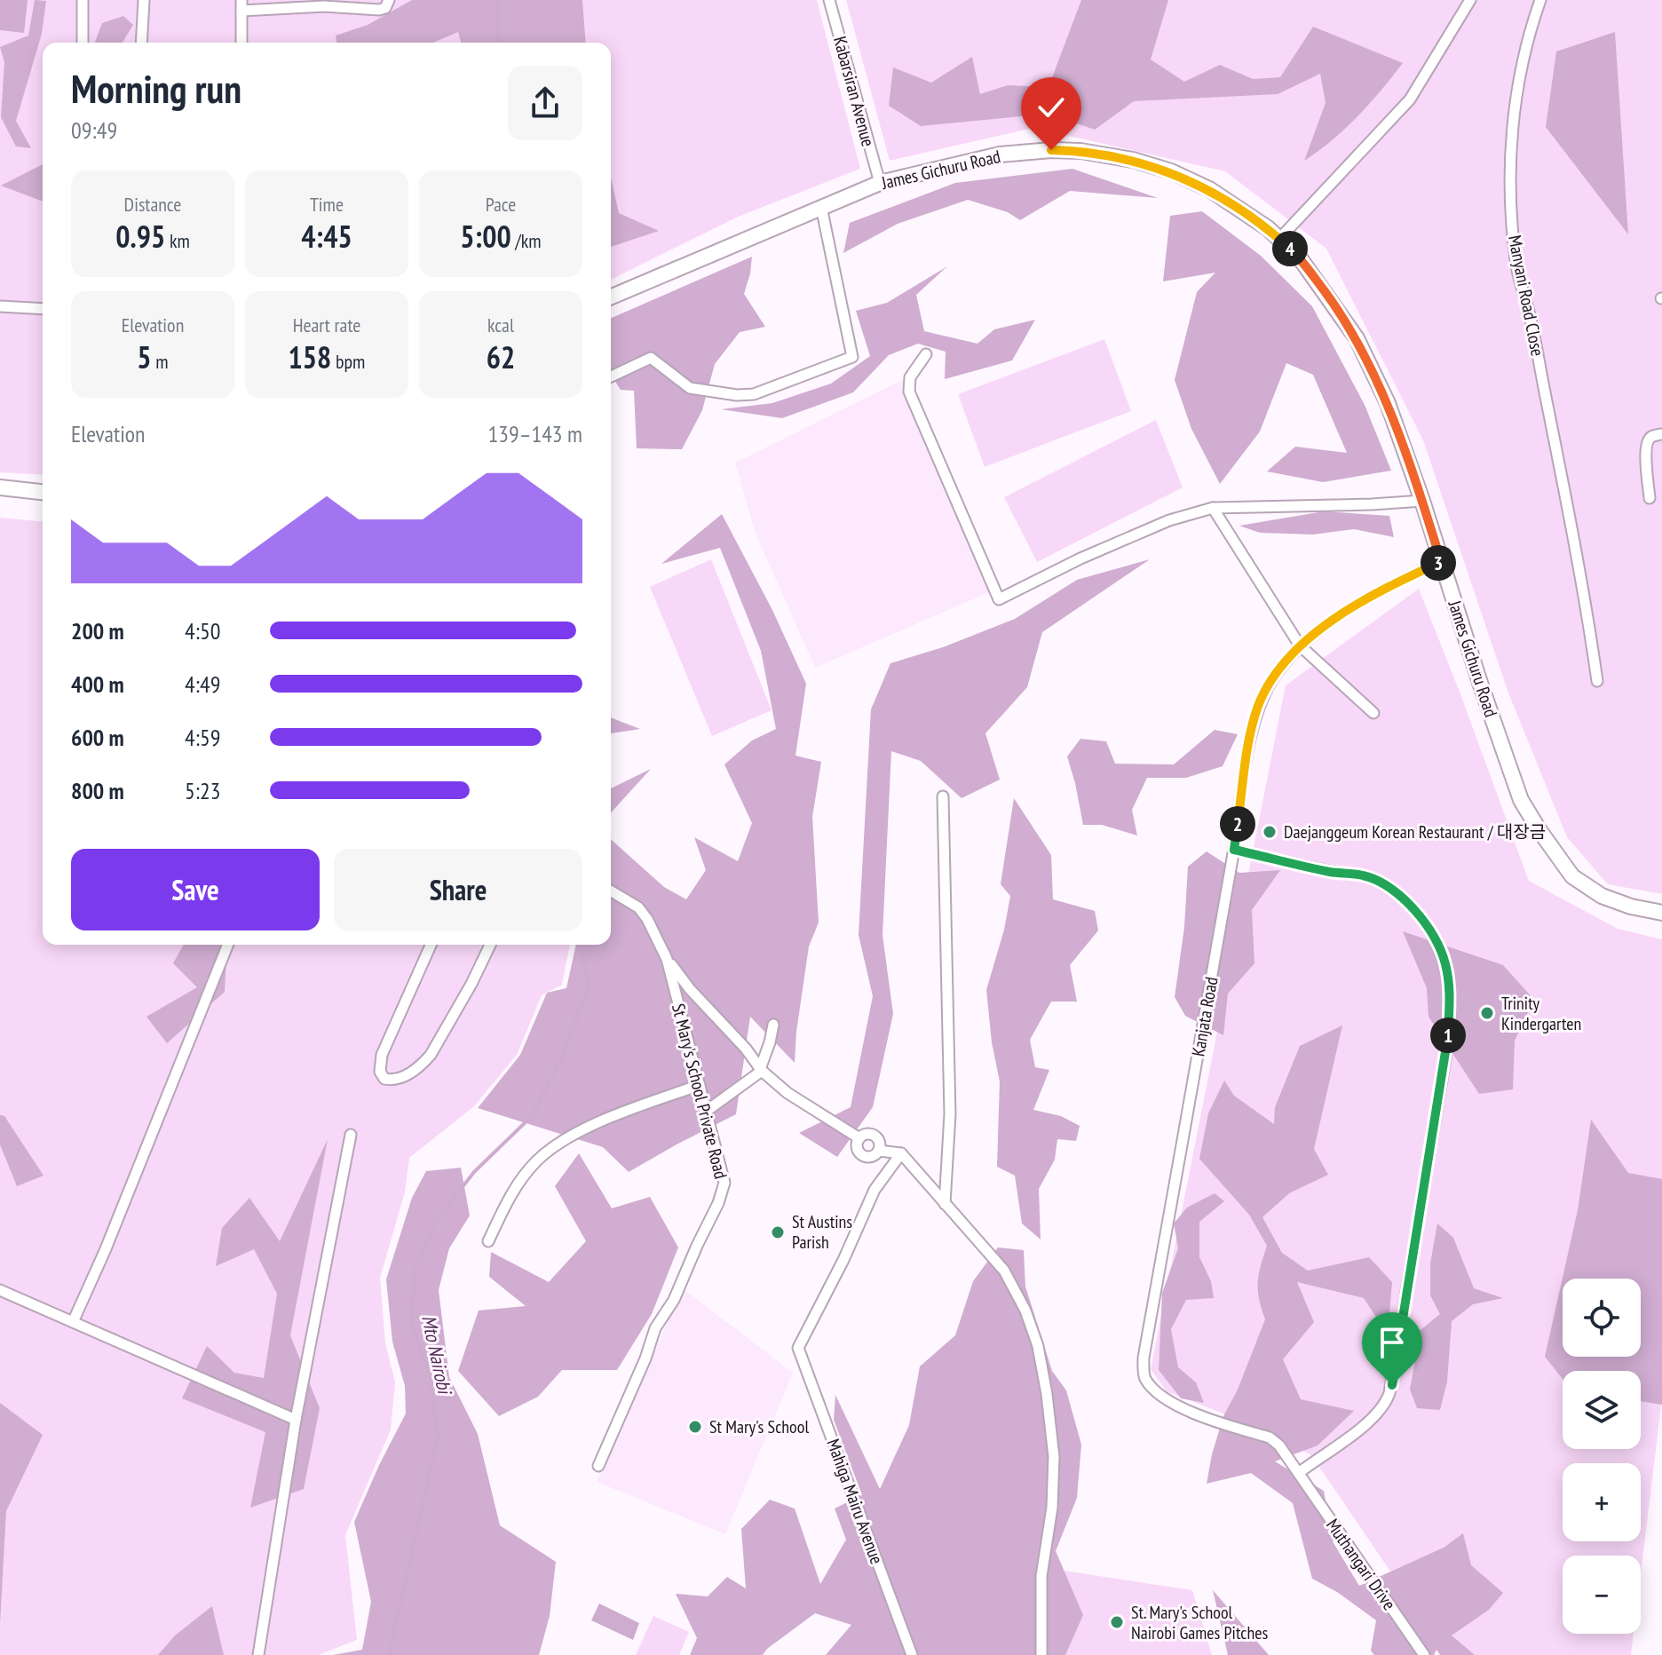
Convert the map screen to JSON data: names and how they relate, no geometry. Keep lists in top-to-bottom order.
{
  "streets": {
    "main road": ["James Gichuru Road"],
    "street": [
      "Kabarsiran Avenue",
      "Manyani Road Close",
      "Kanjata Road",
      "St Mary's School Private Road",
      "Mahiga Mairu Avenue",
      "Muthangari Drive"
    ]
  },
  "crossings": [
    ["Kabarsiran Avenue", "James Gichuru Road"],
    ["James Gichuru Road", "Kanjata Road"],
    ["Kanjata Road", "Muthangari Drive"]
  ],
  "water": ["Mto Nairobi"],
  "places": [
    "Daejanggeum Korean Restaurant / 대장금",
    "Trinity Kindergarten",
    "St Austins Parish",
    "St Mary's School",
    "St. Mary's School Nairobi Games Pitches"
  ],
  "page": {
    "heading": ["Morning run", "09:49"],
    "stats": [
      ["Distance", "0.95 km"],
      ["Time", "4:45"],
      ["Pace", "5:00 /km"],
      ["Elevation", "5 m"],
      ["Heart rate", "158 bpm"],
      ["kcal", "62"]
    ],
    "pins": [
      "4",
      "3",
      "2",
      "1"
    ],
    "chart": ["Elevation", "139–143 m"],
    "list": [
      {
        "name": "200 m",
        "note": "4:50"
      },
      {
        "name": "400 m",
        "note": "4:49"
      },
      {
        "name": "600 m",
        "note": "4:59"
      },
      {
        "name": "800 m",
        "note": "5:23"
      }
    ],
    "buttons": ["Save", "Share"],
    "map_buttons": ["+", "−"]
  }
}
